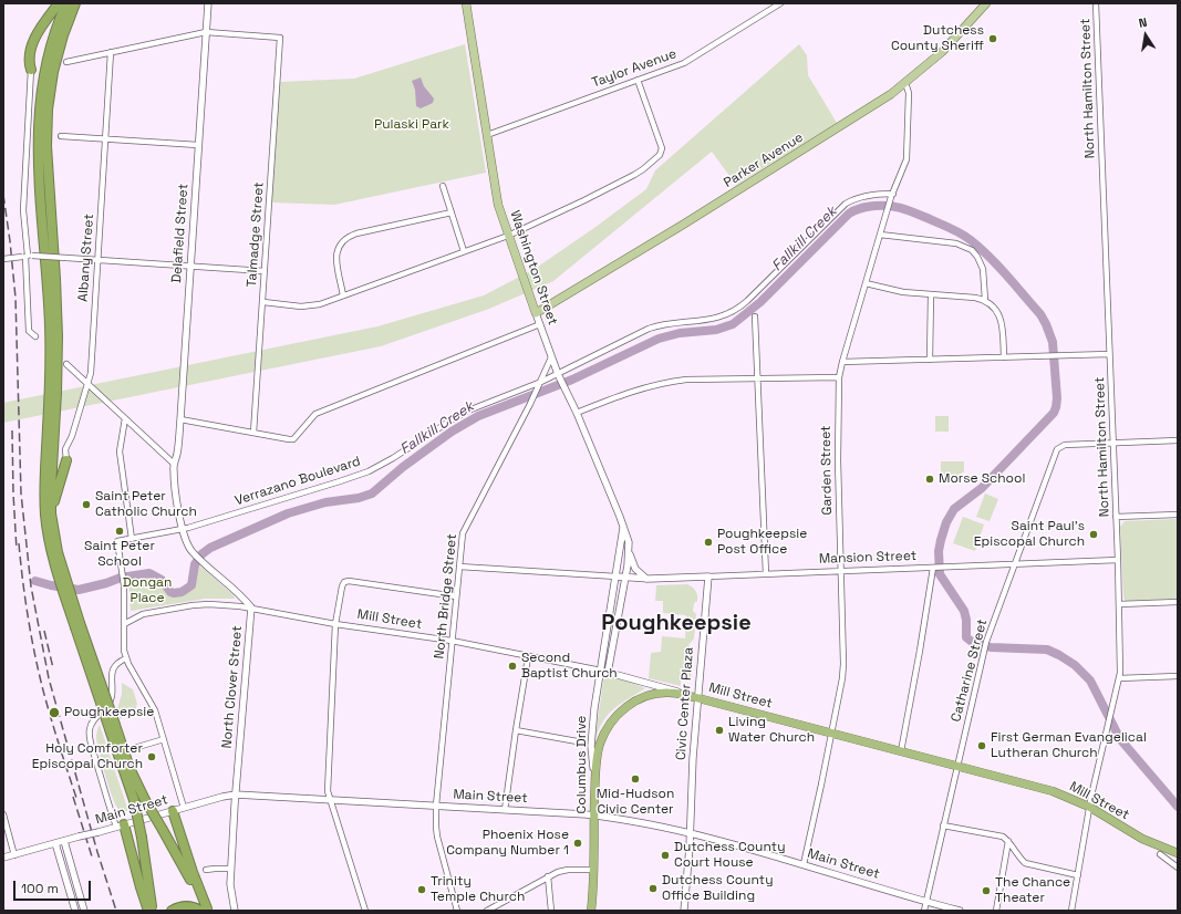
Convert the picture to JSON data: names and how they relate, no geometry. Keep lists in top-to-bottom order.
{
  "streets": {
    "highway": ["Mill Street", "Columbus Drive"],
    "main road": ["Parker Avenue", "Washington Street"],
    "street": [
      "Taylor Avenue",
      "North Hamilton Street",
      "Delafield Street",
      "Talmadge Street",
      "Albany Street",
      "Garden Street",
      "Verrazano Boulevard",
      "Mansion Street",
      "North Bridge Street",
      "Catharine Street",
      "North Clover Street",
      "Civic Center Plaza",
      "Main Street"
    ]
  },
  "crossings": [
    ["Taylor Avenue", "Washington Street"],
    ["North Hamilton Street", "Mansion Street"],
    ["North Hamilton Street", "Mill Street"],
    ["North Hamilton Street", "Catharine Street"],
    ["Parker Avenue", "Washington Street"],
    ["Parker Avenue", "Garden Street"],
    ["Delafield Street", "Talmadge Street"],
    ["Delafield Street", "Verrazano Boulevard"],
    ["Delafield Street", "North Clover Street"],
    ["Washington Street", "Verrazano Boulevard"],
    ["Washington Street", "Mansion Street"],
    ["Washington Street", "North Bridge Street"],
    ["Washington Street", "Columbus Drive"],
    ["Garden Street", "Verrazano Boulevard"],
    ["Garden Street", "Mansion Street"],
    ["Garden Street", "Mill Street"],
    ["Garden Street", "Main Street"],
    ["Verrazano Boulevard", "North Bridge Street"],
    ["Verrazano Boulevard", "North Clover Street"],
    ["Mansion Street", "North Bridge Street"],
    ["Mansion Street", "Catharine Street"],
    ["Mansion Street", "Civic Center Plaza"],
    ["Mansion Street", "Columbus Drive"],
    ["North Bridge Street", "Mill Street"],
    ["North Bridge Street", "Main Street"],
    ["Mill Street", "Catharine Street"],
    ["Mill Street", "North Clover Street"],
    ["Mill Street", "Civic Center Plaza"],
    ["Mill Street", "Columbus Drive"],
    ["Catharine Street", "Main Street"],
    ["North Clover Street", "Main Street"],
    ["Civic Center Plaza", "Main Street"],
    ["Columbus Drive", "Main Street"]
  ],
  "districts": ["Poughkeepsie"],
  "water": ["Fallkill Creek"],
  "parks": ["Pulaski Park", "Dongan Place"],
  "places": [
    "Dutchess County Sheriff",
    "Morse School",
    "Saint Peter Catholic Church",
    "Saint Peter School",
    "Saint Paul's Episcopal Church",
    "Poughkeepsie Post Office",
    "Second Baptist Church",
    "Poughkeepsie",
    "Living Water Church",
    "First German Evangelical Lutheran Church",
    "Holy Comforter Episcopal Church",
    "Mid-Hudson Civic Center",
    "Phoenix Hose Company Number 1",
    "Dutchess County Court House",
    "Dutchess County Office Building",
    "Trinity Temple Church",
    "The Chance Theater"
  ],
  "scale_bar": "100 m",
  "north": "top"
}
